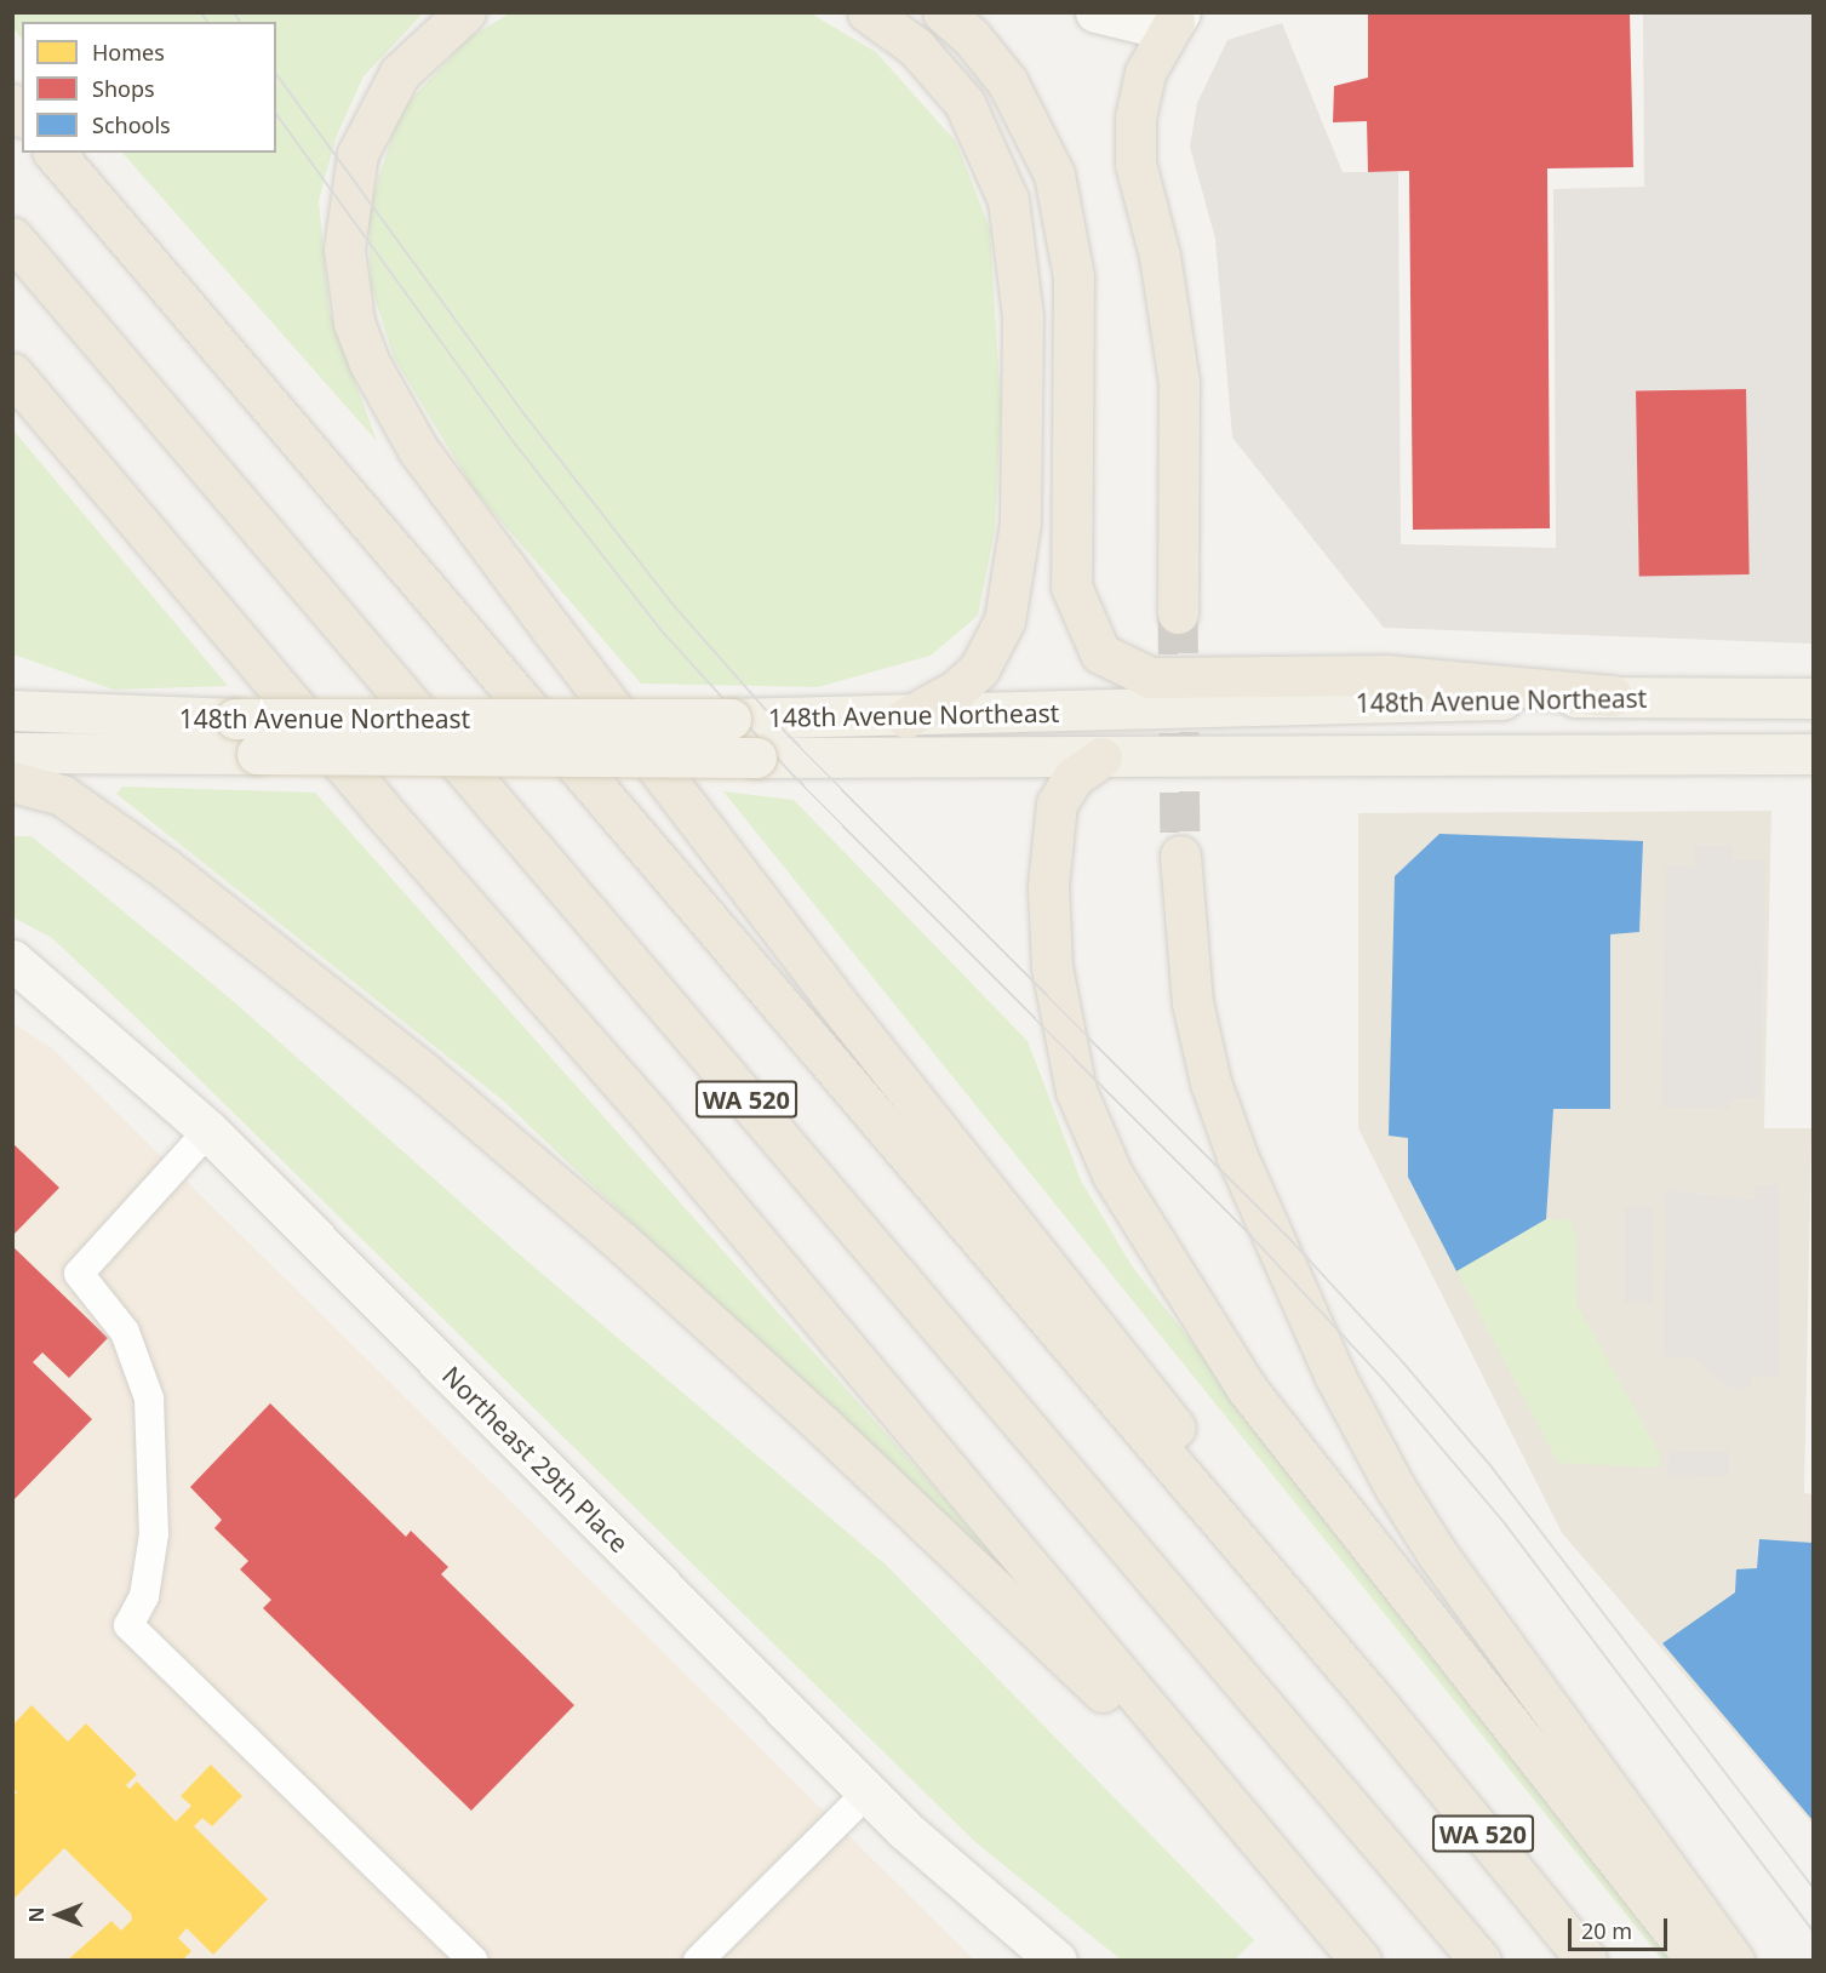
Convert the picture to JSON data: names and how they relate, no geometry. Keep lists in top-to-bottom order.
{
  "streets": {
    "highway": ["WA 520"],
    "main road": ["148th Avenue Northeast"],
    "street": ["Northeast 29th Place"]
  },
  "legend": ["Homes", "Shops", "Schools"],
  "scale_bar": "20 m",
  "north": "left"
}
